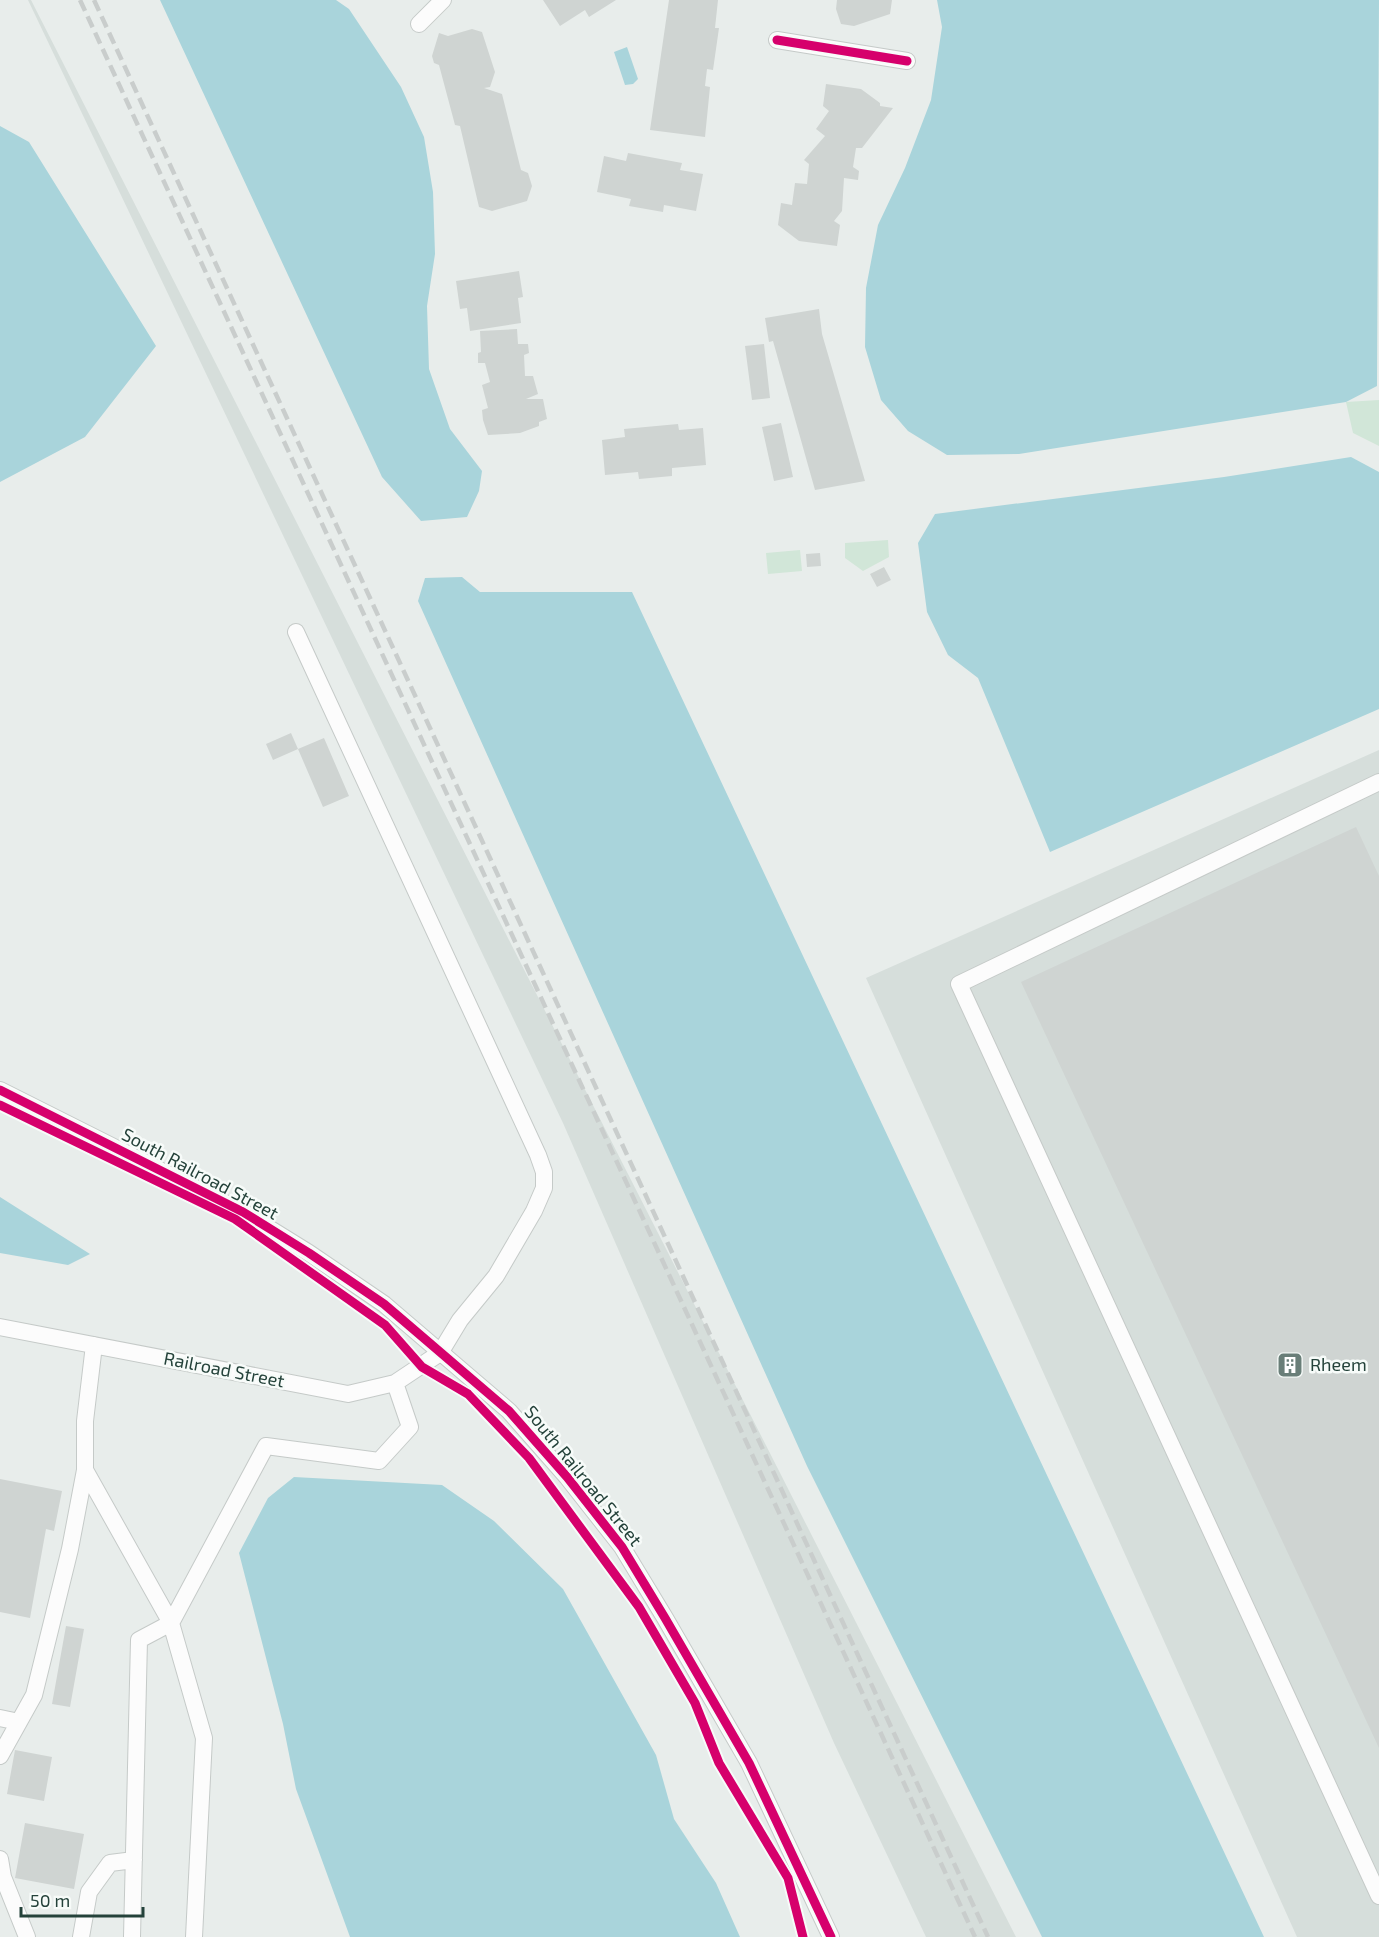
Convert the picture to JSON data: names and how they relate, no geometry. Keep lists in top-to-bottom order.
{
  "streets": {
    "street": ["South Railroad Street", "Railroad Street"]
  },
  "crossings": [
    ["South Railroad Street", "Railroad Street"]
  ],
  "places": {
    "building": ["Rheem"]
  },
  "scale_bar": "50 m"
}
